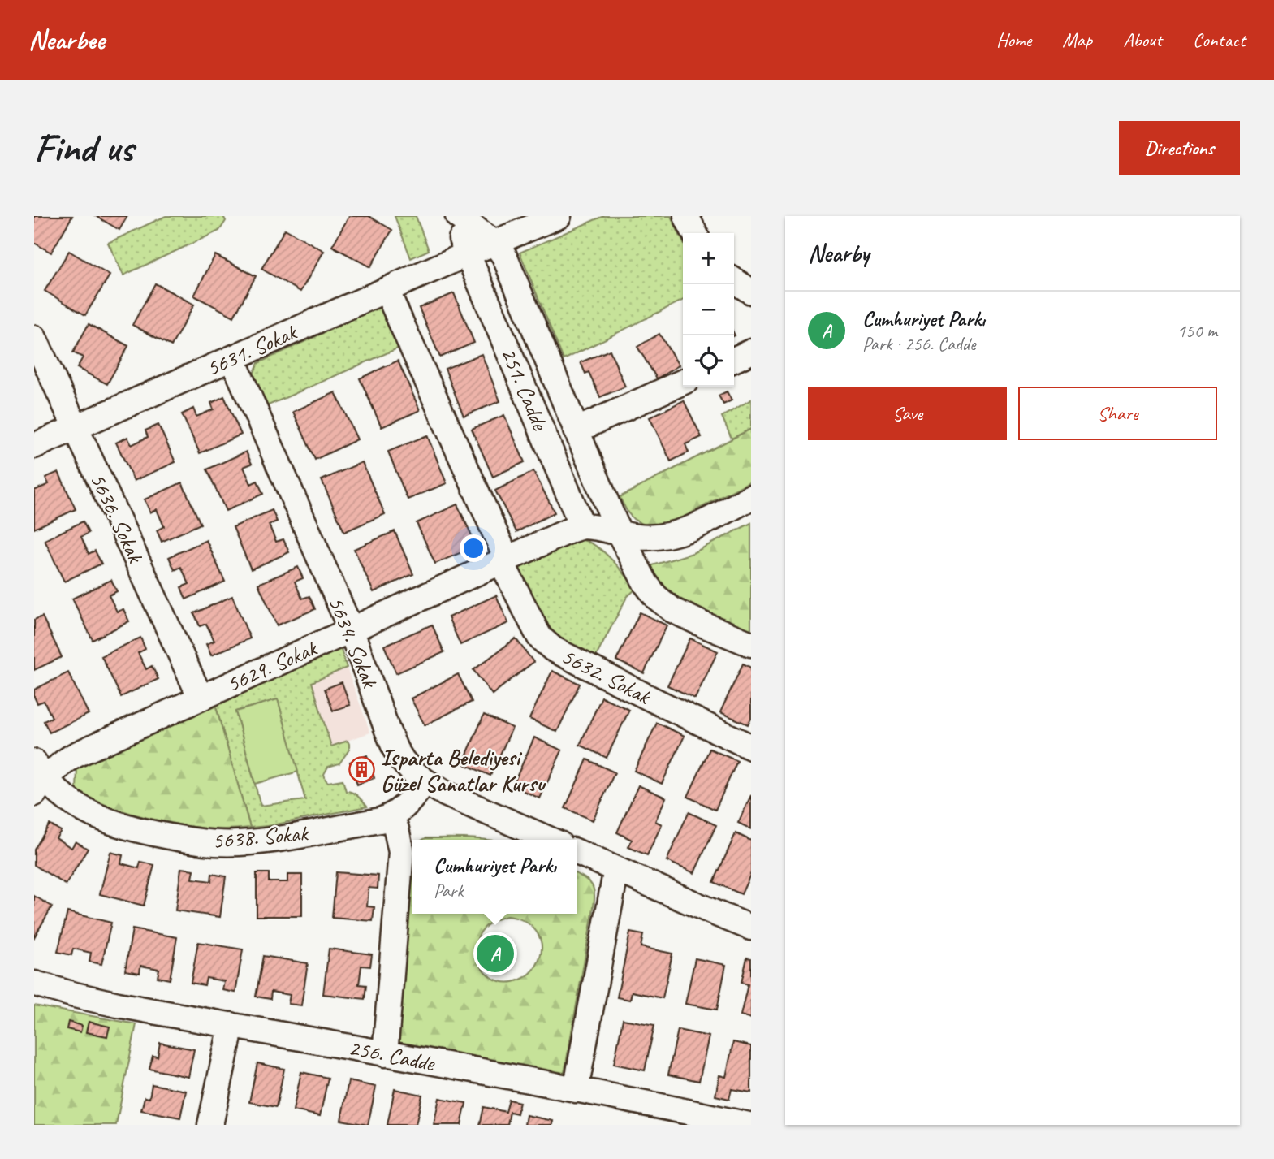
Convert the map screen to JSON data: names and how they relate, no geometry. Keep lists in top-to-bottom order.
{
  "streets": {
    "street": [
      "5631. Sokak",
      "251. Cadde",
      "5636. Sokak",
      "5634. Sokak",
      "5629. Sokak",
      "5632. Sokak",
      "5638. Sokak",
      "256. Cadde"
    ]
  },
  "crossings": [
    ["5631. Sokak", "251. Cadde"],
    ["5631. Sokak", "5636. Sokak"],
    ["5631. Sokak", "5634. Sokak"],
    ["5631. Sokak", "5632. Sokak"],
    ["251. Cadde", "5629. Sokak"],
    ["5636. Sokak", "5629. Sokak"],
    ["5634. Sokak", "5629. Sokak"],
    ["5634. Sokak", "5638. Sokak"],
    ["5629. Sokak", "5632. Sokak"],
    ["5629. Sokak", "5638. Sokak"]
  ],
  "places": {
    "building": ["Isparta Belediyesi Güzel Sanatlar Kursu"]
  },
  "page": {
    "header": "Nearbee",
    "nav": [
      "Home",
      "Map",
      "About",
      "Contact"
    ],
    "buttons": [
      "Directions",
      ["Save", "Share"]
    ],
    "title": "Find us",
    "heading": "Nearby",
    "map_buttons": ["+", "−"],
    "list": [
      {
        "mark": "A",
        "name": "Cumhuriyet Parkı",
        "note": "Park · 256. Cadde",
        "value": "150 m"
      }
    ],
    "popup": ["Cumhuriyet Parkı", "Park"],
    "pins": "A"
  }
}
